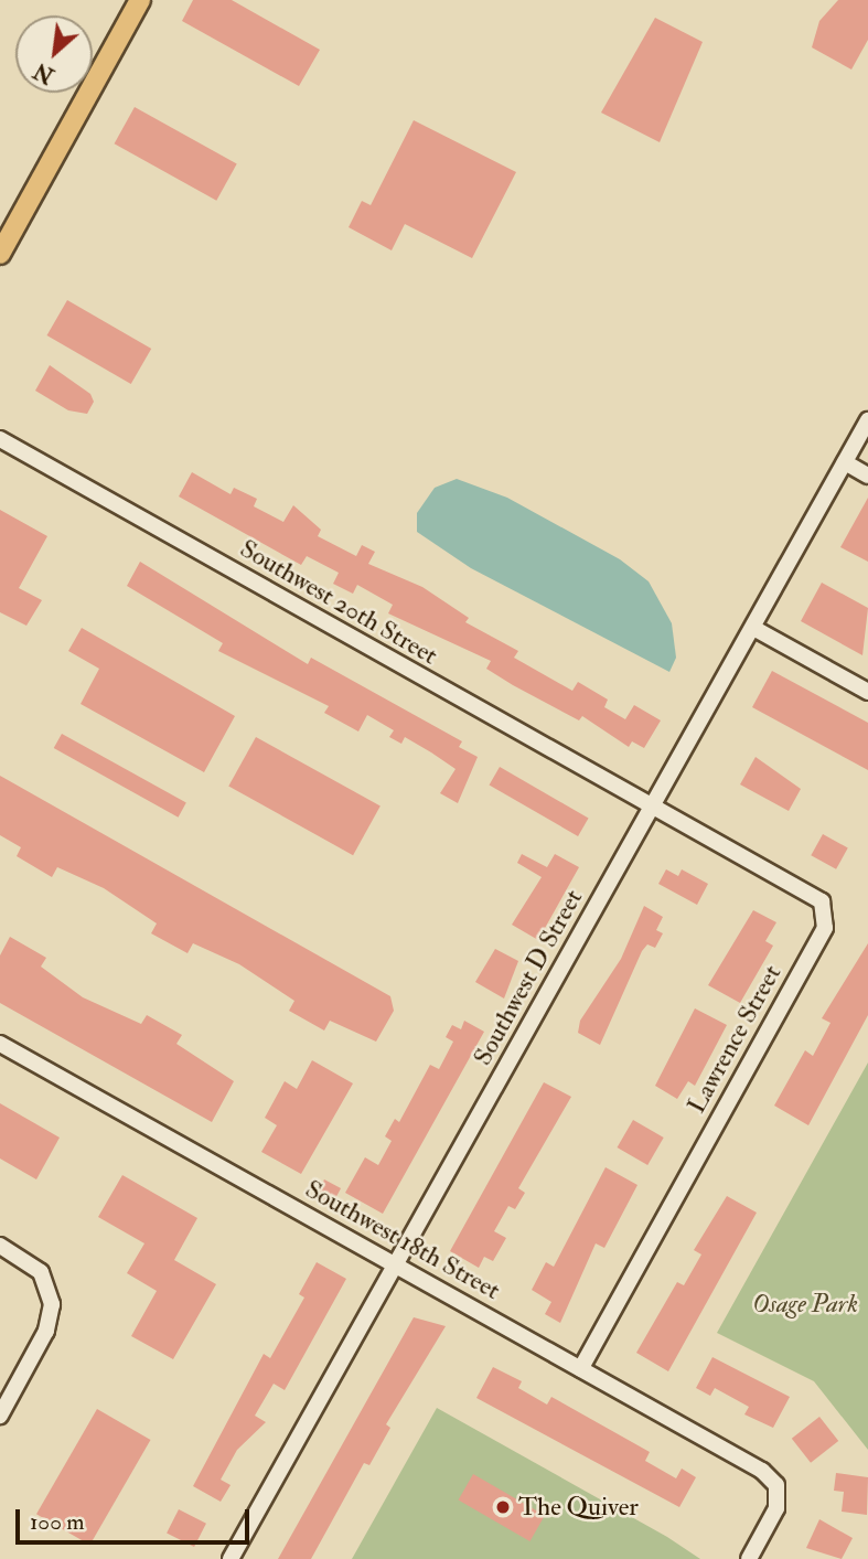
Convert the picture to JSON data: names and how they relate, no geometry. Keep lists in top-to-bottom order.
{
  "streets": {
    "street": [
      "Southwest 20th Street",
      "Southwest D Street",
      "Lawrence Street",
      "Southwest 18th Street"
    ]
  },
  "crossings": [
    ["Southwest 20th Street", "Southwest D Street"],
    ["Southwest 20th Street", "Lawrence Street"],
    ["Southwest D Street", "Lawrence Street"],
    ["Southwest D Street", "Southwest 18th Street"],
    ["Lawrence Street", "Southwest 18th Street"]
  ],
  "parks": ["Osage Park"],
  "places": ["The Quiver"],
  "scale_bar": "100 m",
  "north": "bottom left"
}
